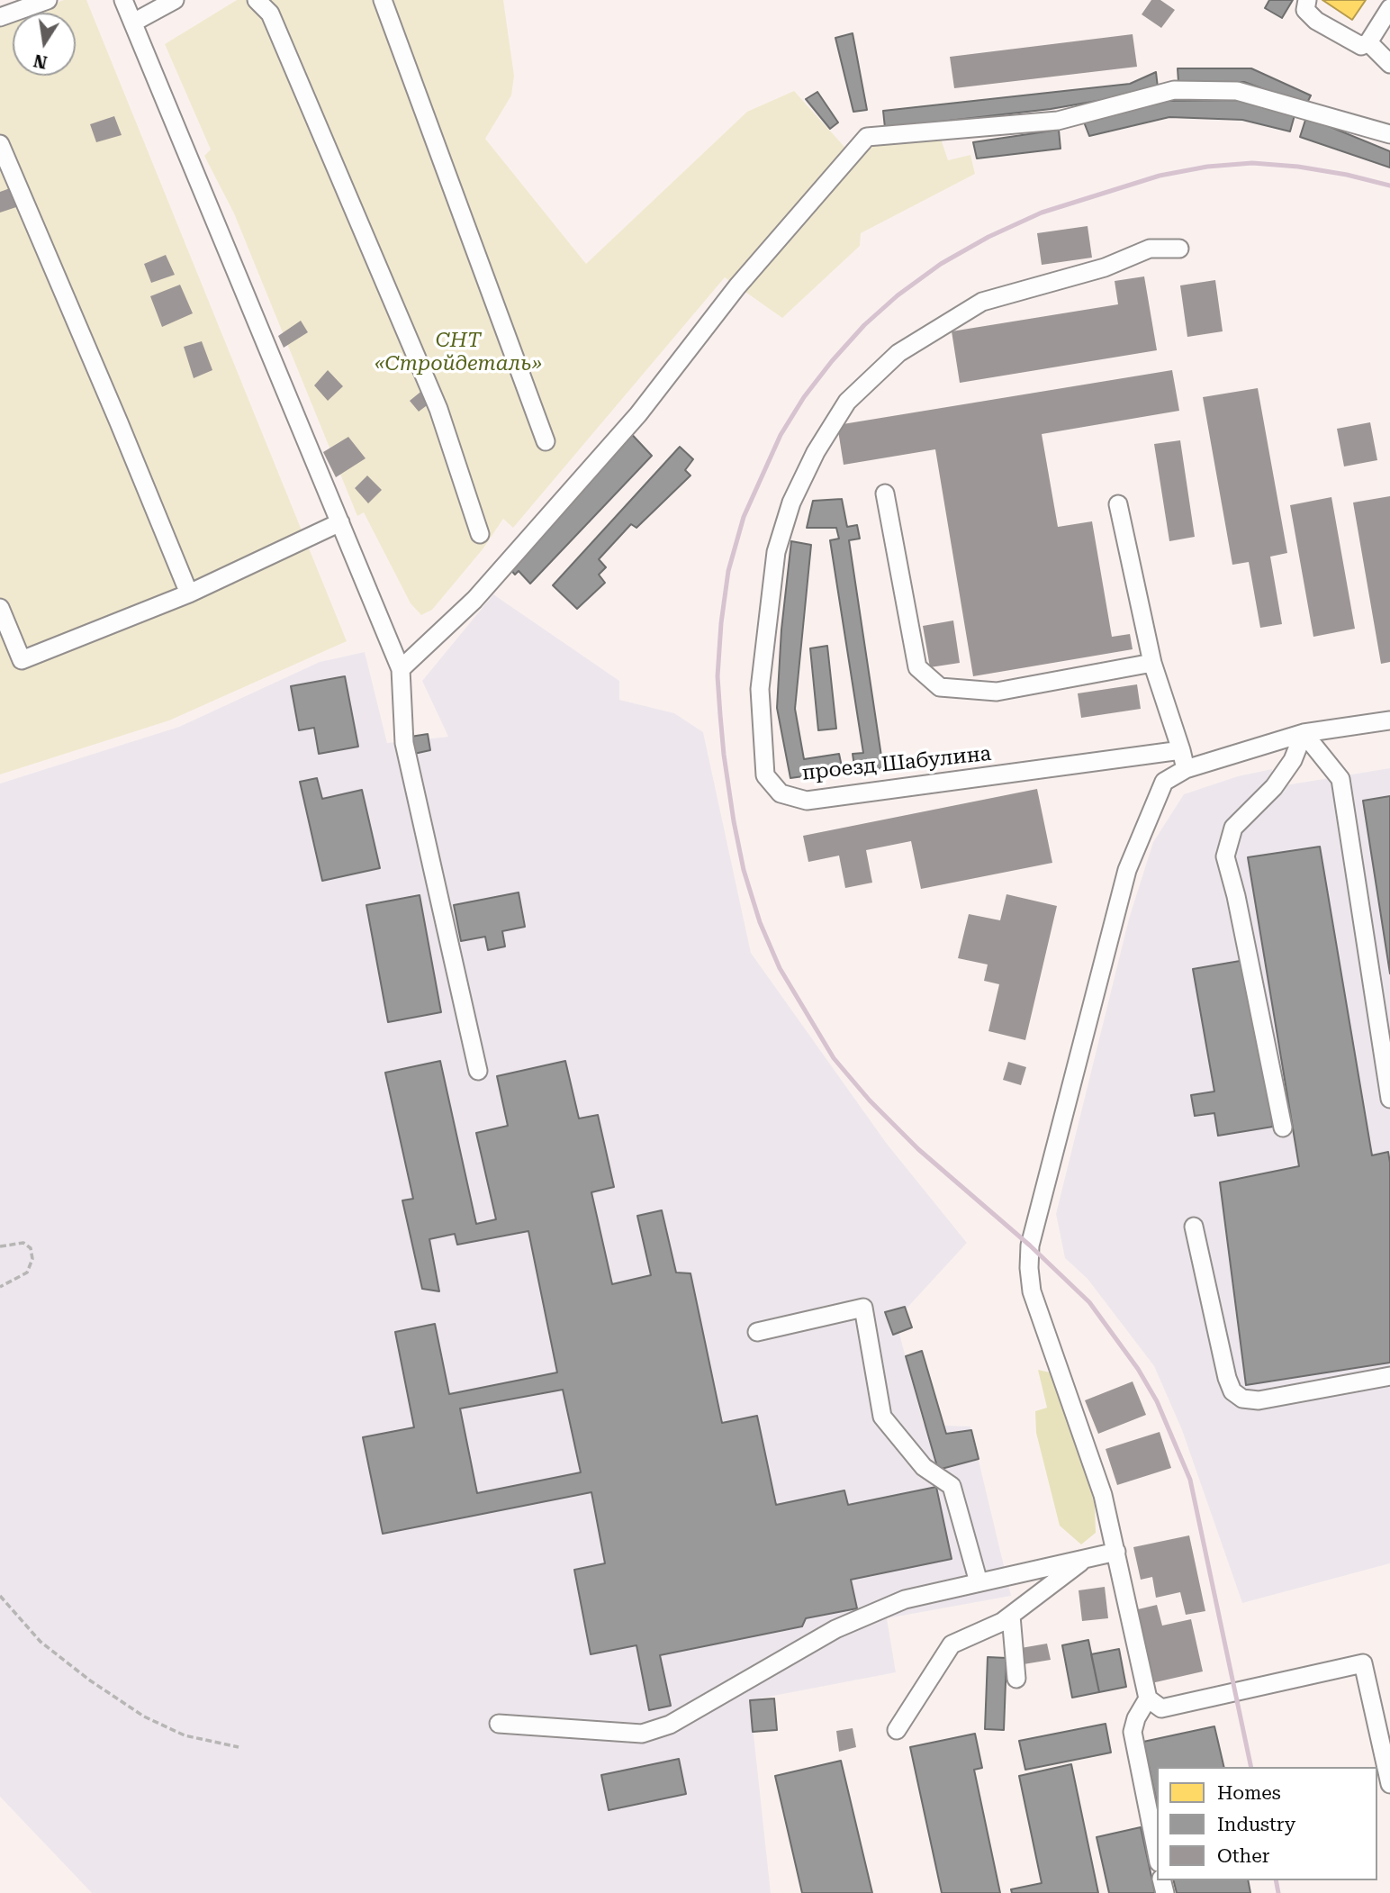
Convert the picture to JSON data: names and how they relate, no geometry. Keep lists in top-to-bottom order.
{
  "streets": {
    "street": ["проезд Шабулина"]
  },
  "parks": ["СНТ «Стройдеталь»"],
  "legend": ["Homes", "Industry", "Other"],
  "north": "bottom"
}
